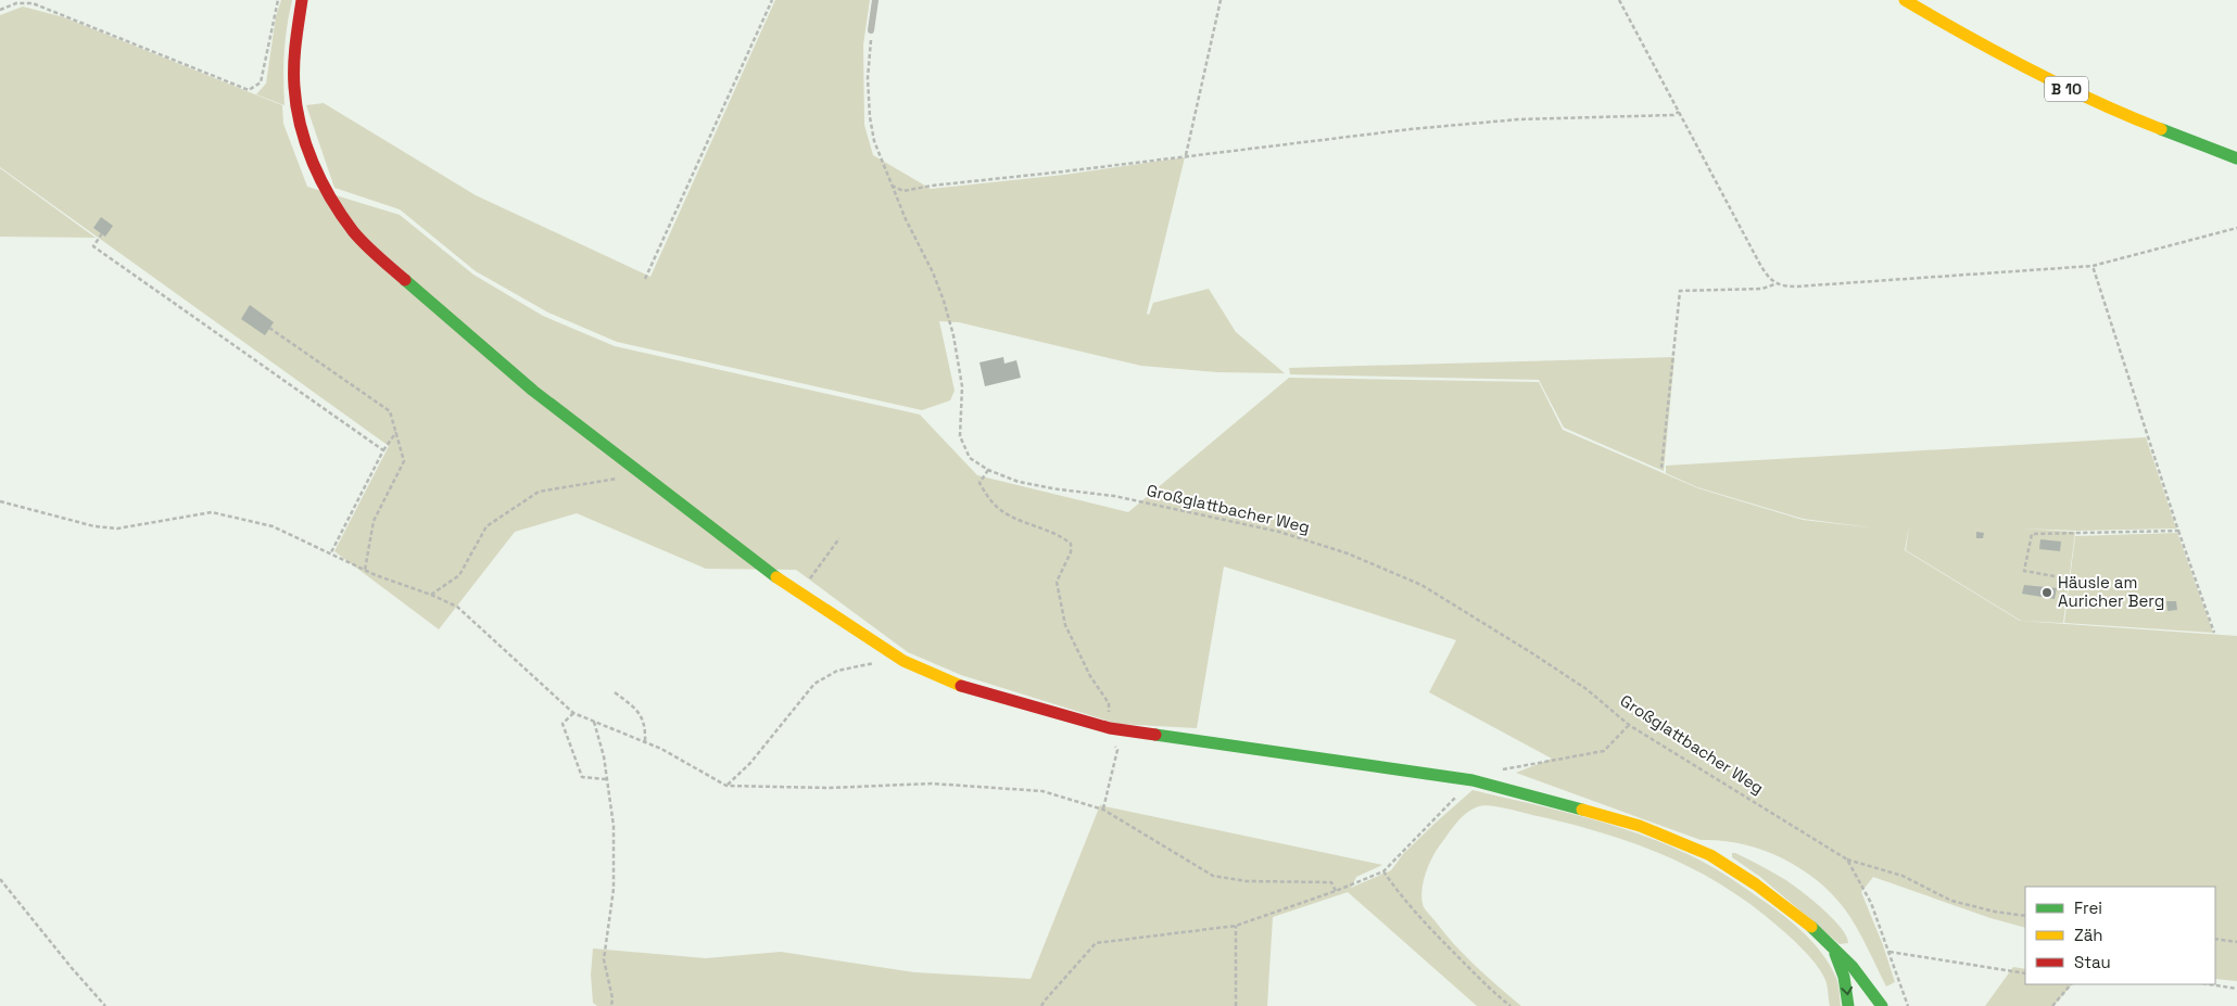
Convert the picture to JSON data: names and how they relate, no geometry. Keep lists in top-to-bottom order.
{
  "streets": {
    "main road": ["B 10"],
    "path": ["Großglattbacher Weg"]
  },
  "places": ["Häusle am Auricher Berg"],
  "legend": ["Frei", "Zäh", "Stau"]
}
